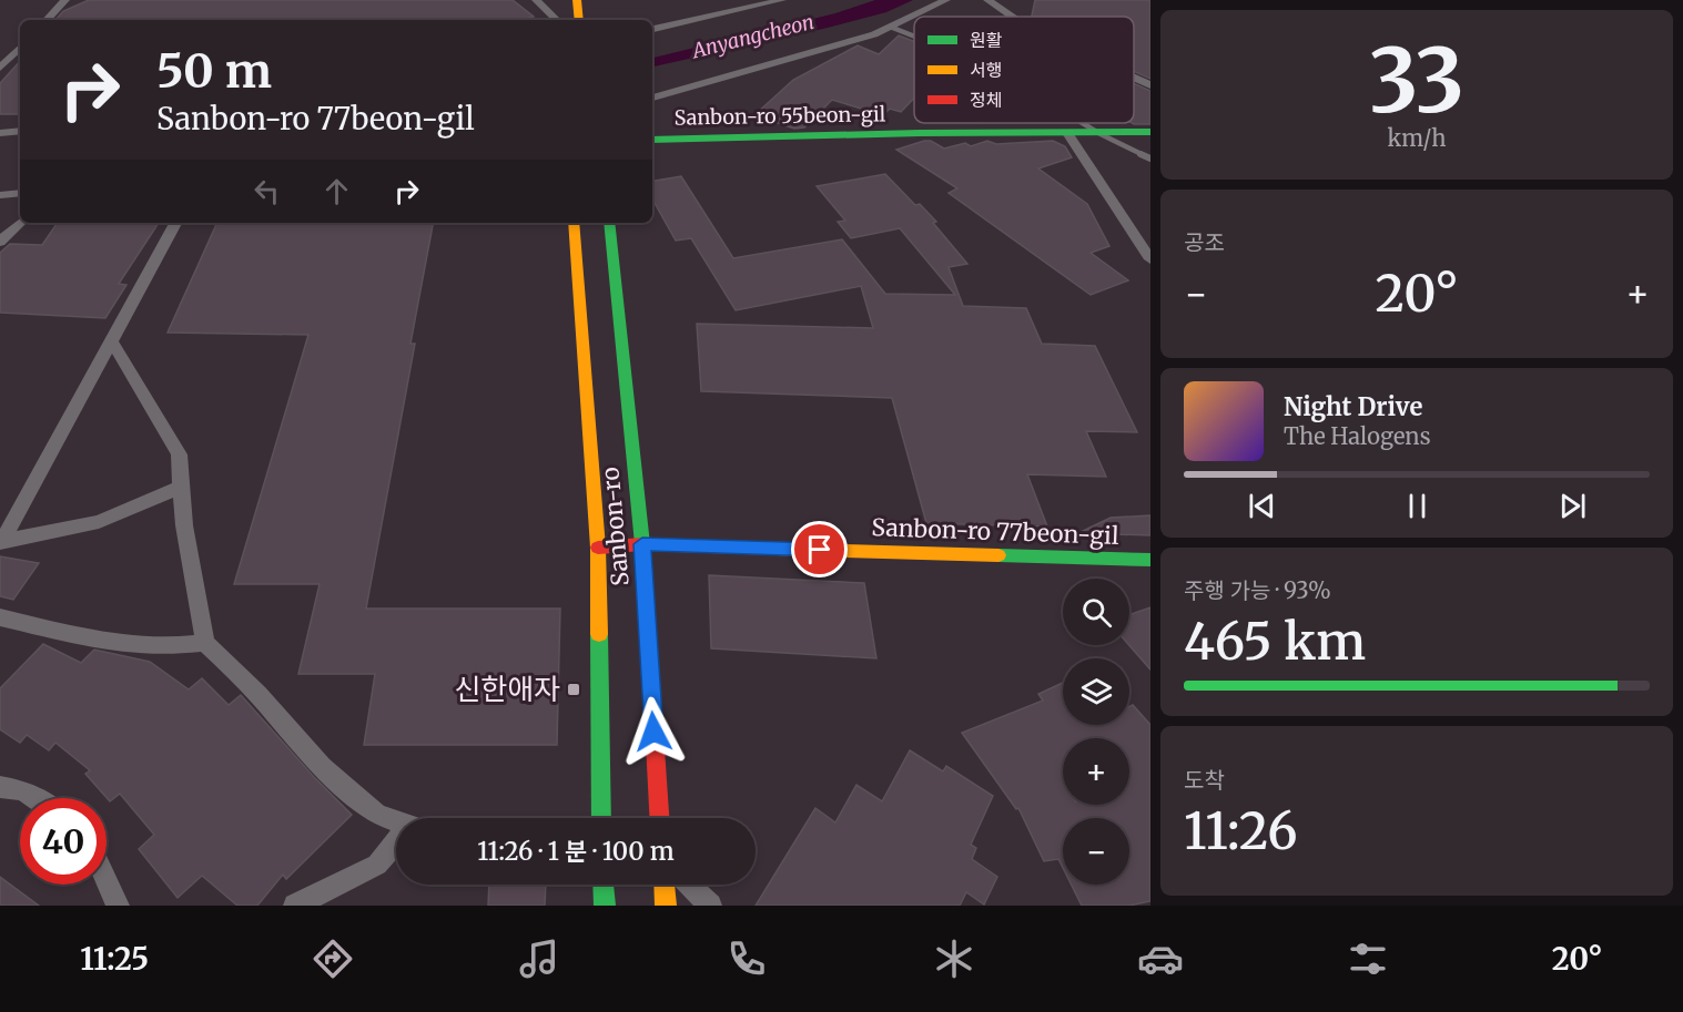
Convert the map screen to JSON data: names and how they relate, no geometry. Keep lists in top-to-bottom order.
{
  "streets": {
    "street": ["Sanbon-ro 55beon-gil", "Sanbon-ro", "Sanbon-ro 77beon-gil"]
  },
  "crossings": [
    ["Sanbon-ro", "Sanbon-ro 77beon-gil"]
  ],
  "water": ["Anyangcheon"],
  "places": {
    "transit": ["신한애자"]
  },
  "legend": ["원활", "서행", "정체"],
  "page": {
    "tile": [
      ["33", "km/h"],
      "공조",
      ["주행 가능 · 93%", "465 km"],
      ["도착", "11:26"]
    ],
    "turn": ["50 m", "Sanbon-ro 77beon-gil"],
    "heat": ["−", "20°", "+"],
    "song": ["Night Drive", "The Halogens"],
    "map_buttons": ["+", "−"],
    "limit": "40",
    "trip": "11:26 · 1 분 · 100 m",
    "tabs": ["11:25", "20°"]
  }
}
